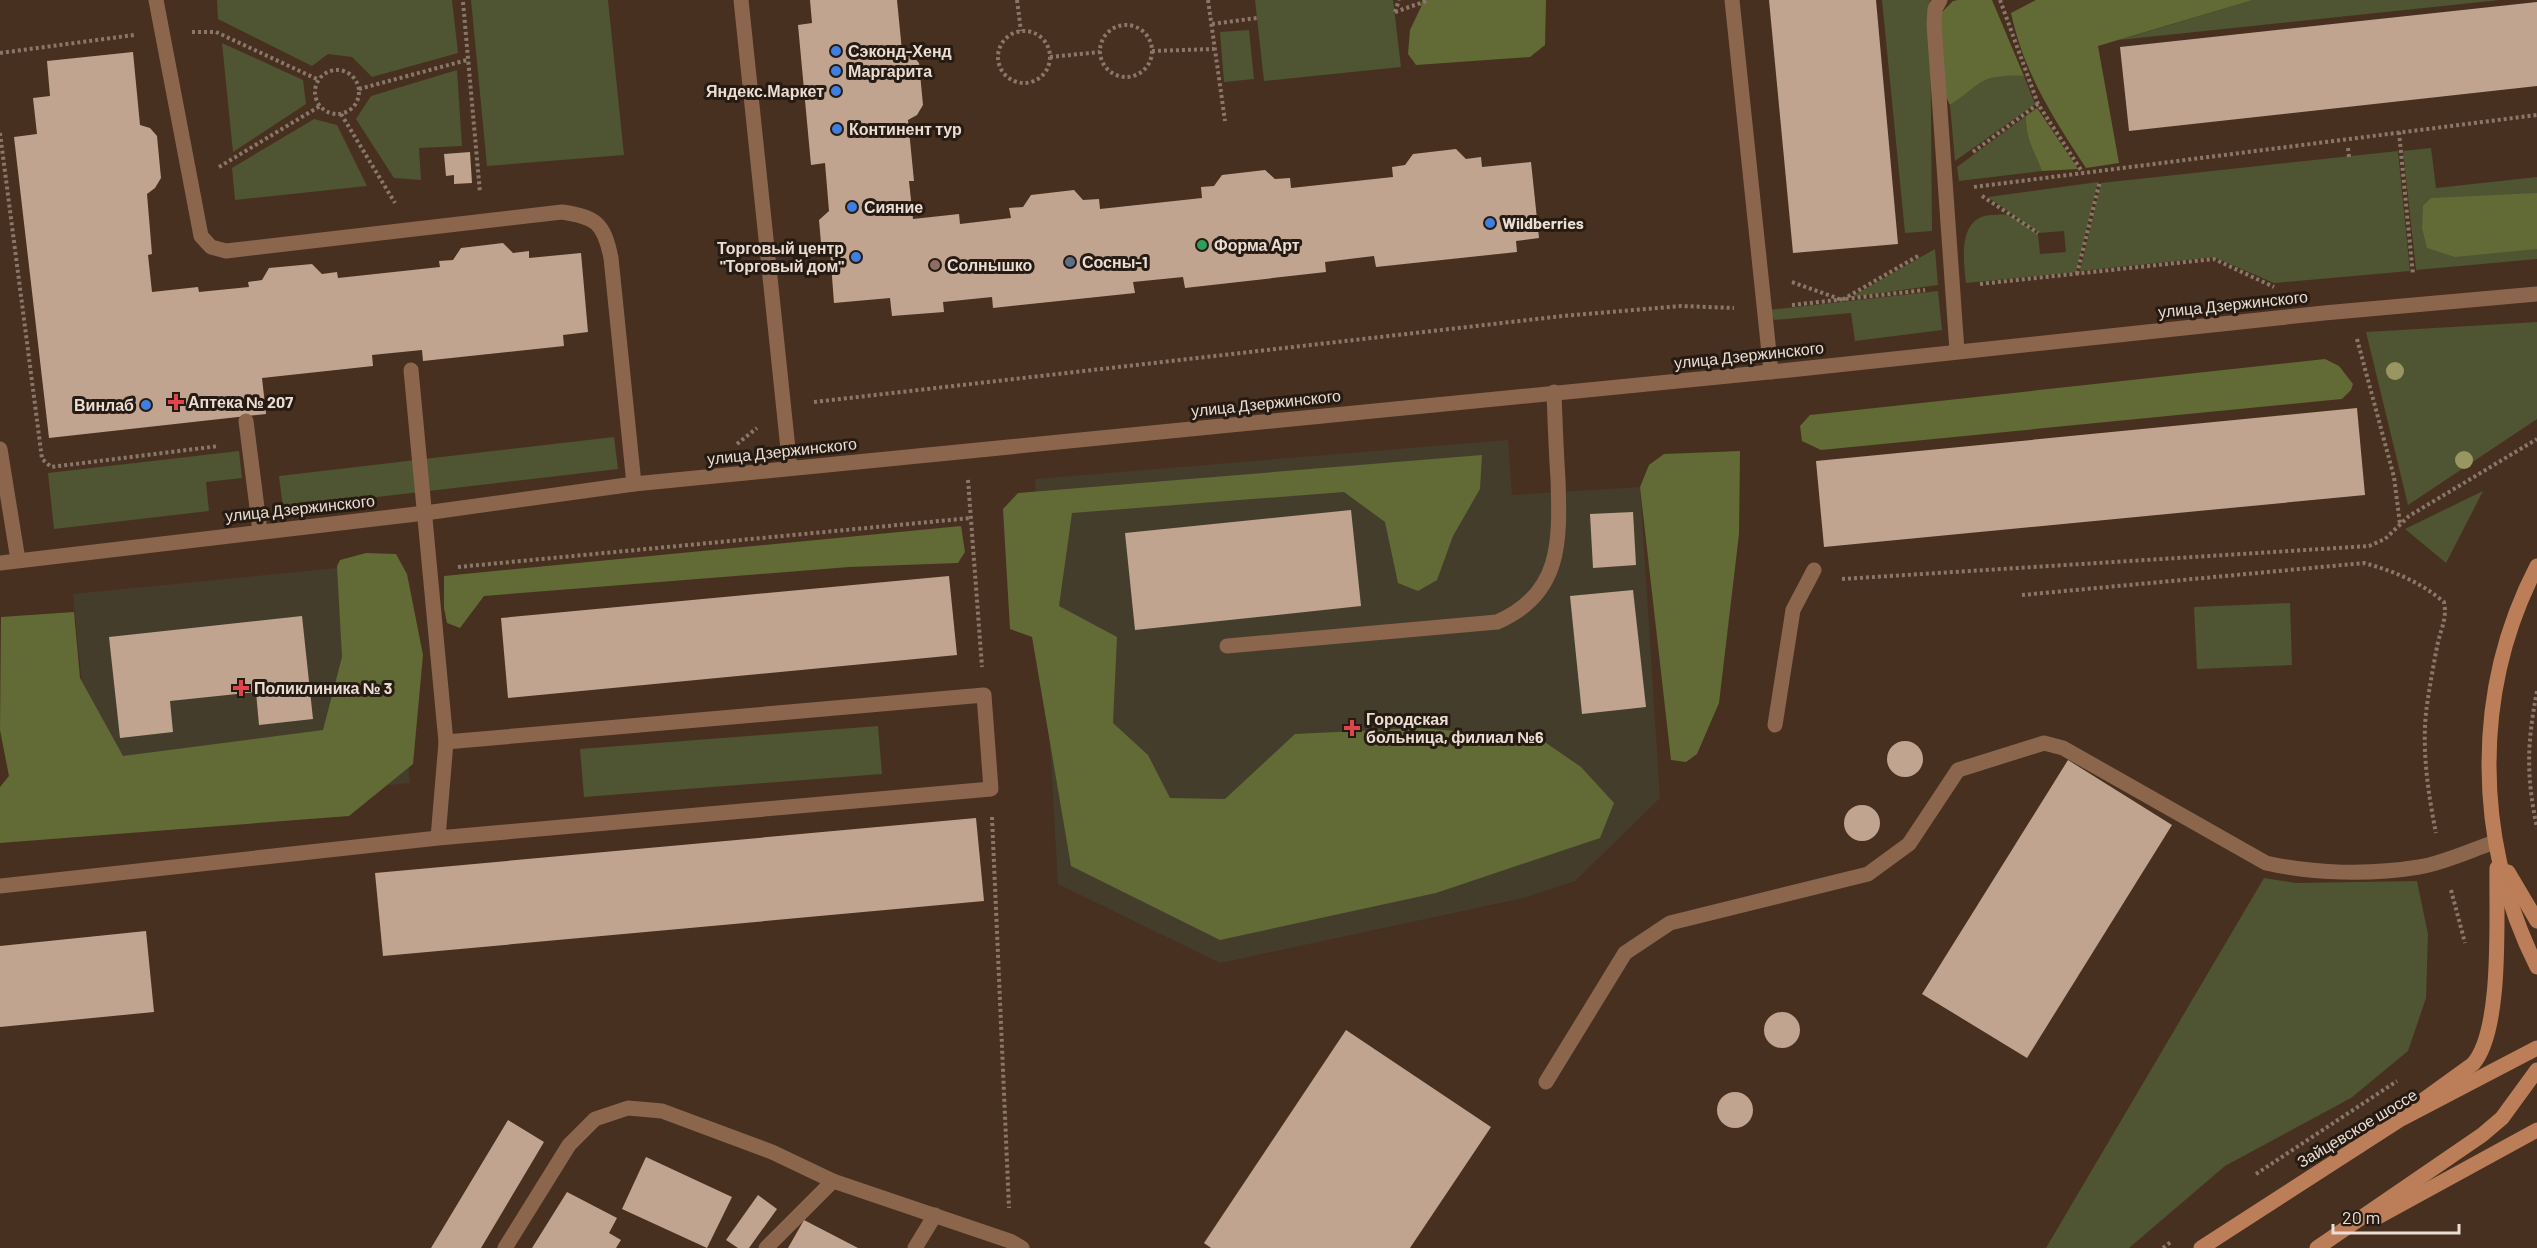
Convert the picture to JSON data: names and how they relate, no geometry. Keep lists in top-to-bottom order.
{
  "streets": {
    "street": ["улица Дзержинского", "Зайцевское шоссе"]
  },
  "places": {
    "other": [
      "Сэконд-Хенд",
      "Маргарита",
      "Яндекс.Маркет",
      "Континент тур",
      "Сияние",
      "Wildberries",
      "Форма Арт",
      "Торговый центр \"Торговый дом\"",
      "Сосны-1",
      "Солнышко",
      "Винлаб"
    ],
    "health": ["Аптека № 207", "Поликлиника № 3", "Городская больница, филиал №6"]
  },
  "scale_bar": "20 m"
}
